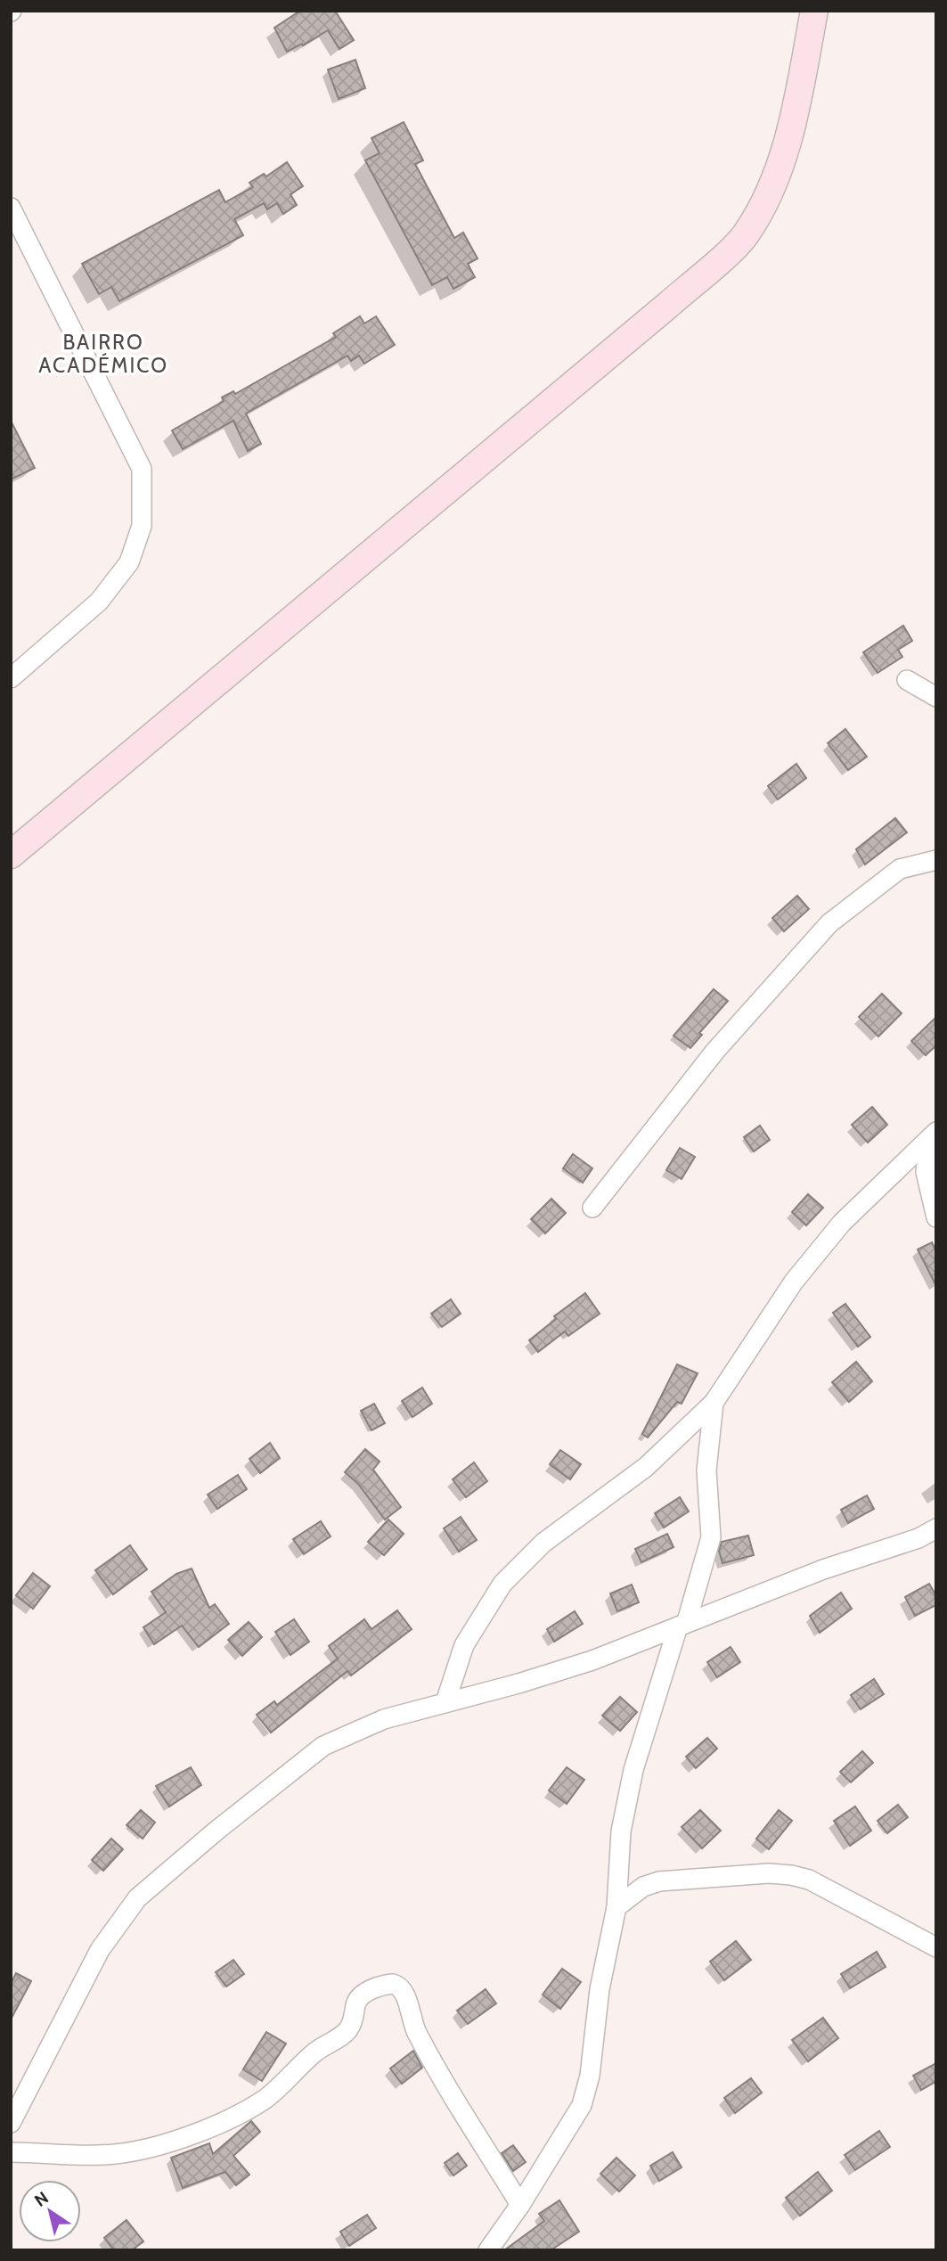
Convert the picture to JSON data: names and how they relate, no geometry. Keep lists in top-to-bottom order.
{
  "districts": ["BAIRRO ACADÉMICO"],
  "north": "top left"
}
